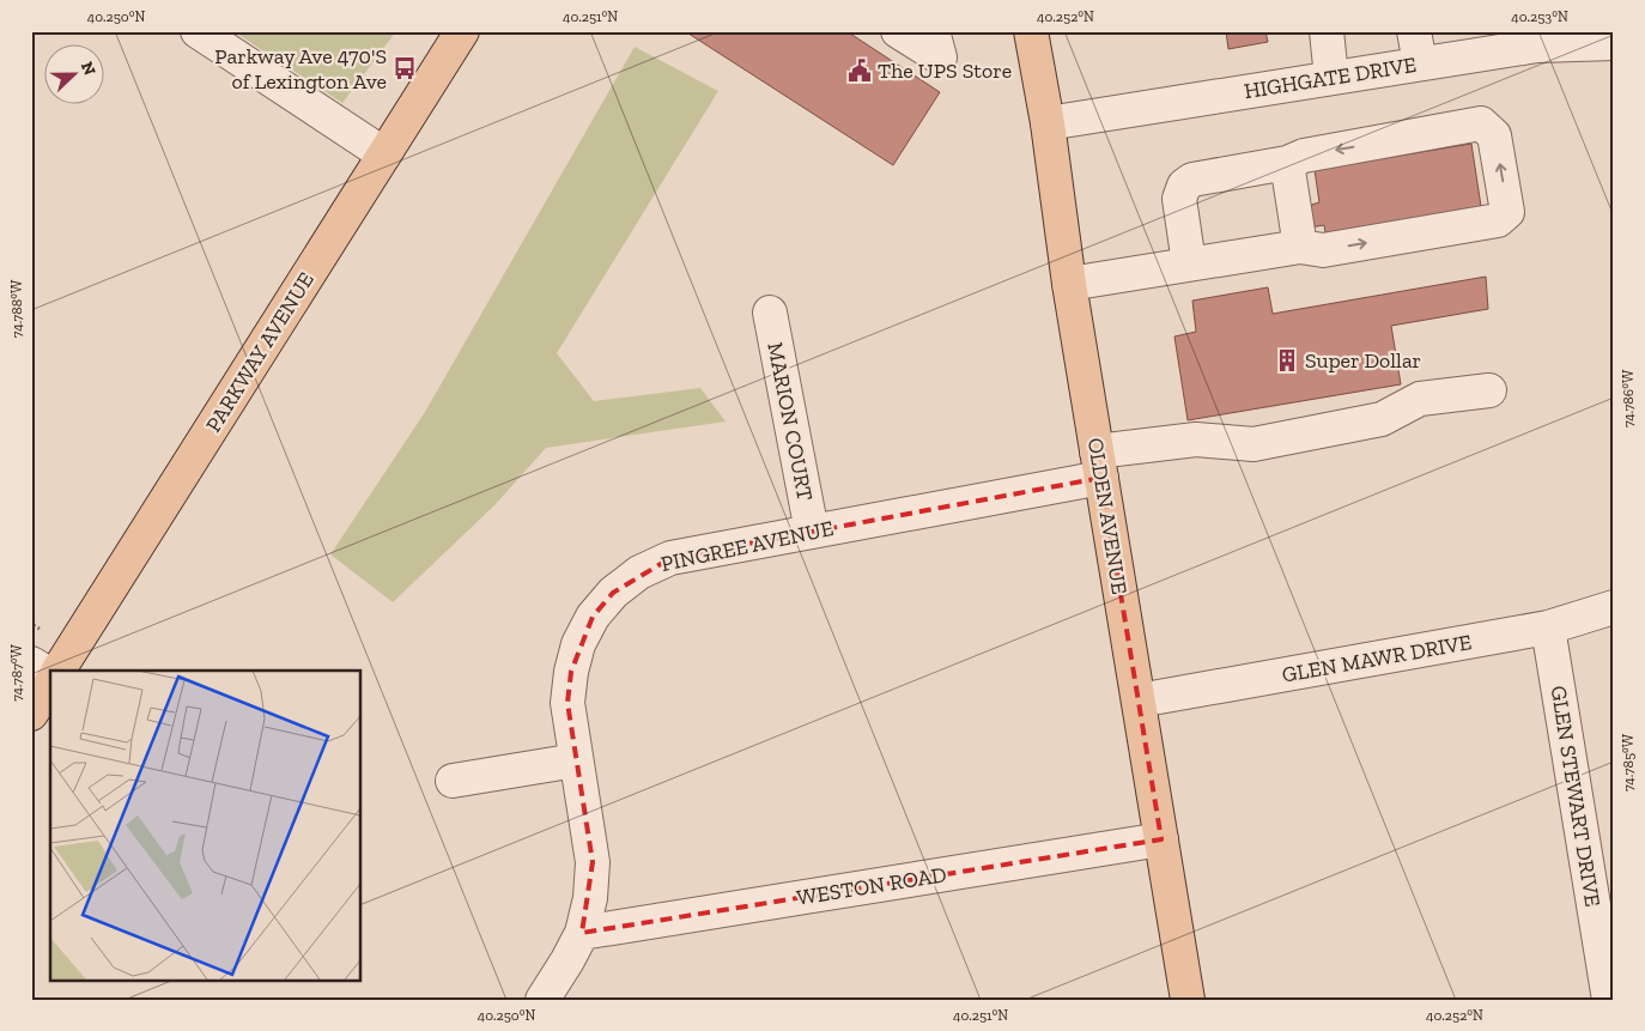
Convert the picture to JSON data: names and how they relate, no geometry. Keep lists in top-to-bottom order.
{
  "streets": {
    "main road": ["PARKWAY AVENUE", "OLDEN AVENUE"],
    "street": [
      "HIGHGATE DRIVE",
      "MARION COURT",
      "PINGREE AVENUE",
      "GLEN MAWR DRIVE",
      "GLEN STEWART DRIVE",
      "WESTON ROAD"
    ]
  },
  "crossings": [
    ["HIGHGATE DRIVE", "OLDEN AVENUE"],
    ["MARION COURT", "PINGREE AVENUE"],
    ["OLDEN AVENUE", "PINGREE AVENUE"],
    ["OLDEN AVENUE", "GLEN MAWR DRIVE"],
    ["OLDEN AVENUE", "WESTON ROAD"],
    ["PINGREE AVENUE", "WESTON ROAD"],
    ["GLEN MAWR DRIVE", "GLEN STEWART DRIVE"]
  ],
  "places": {
    "bus stop": ["Parkway Ave 470'S of Lexington Ave"],
    "public building": ["The UPS Store"],
    "building": ["Super Dollar"]
  },
  "north": "right",
  "coordinates": [
    "40.250°N",
    "40.251°N",
    "40.252°N",
    "40.253°N",
    "74.788°W",
    "74.786°W",
    "74.787°W",
    "74.785°W"
  ]
}
